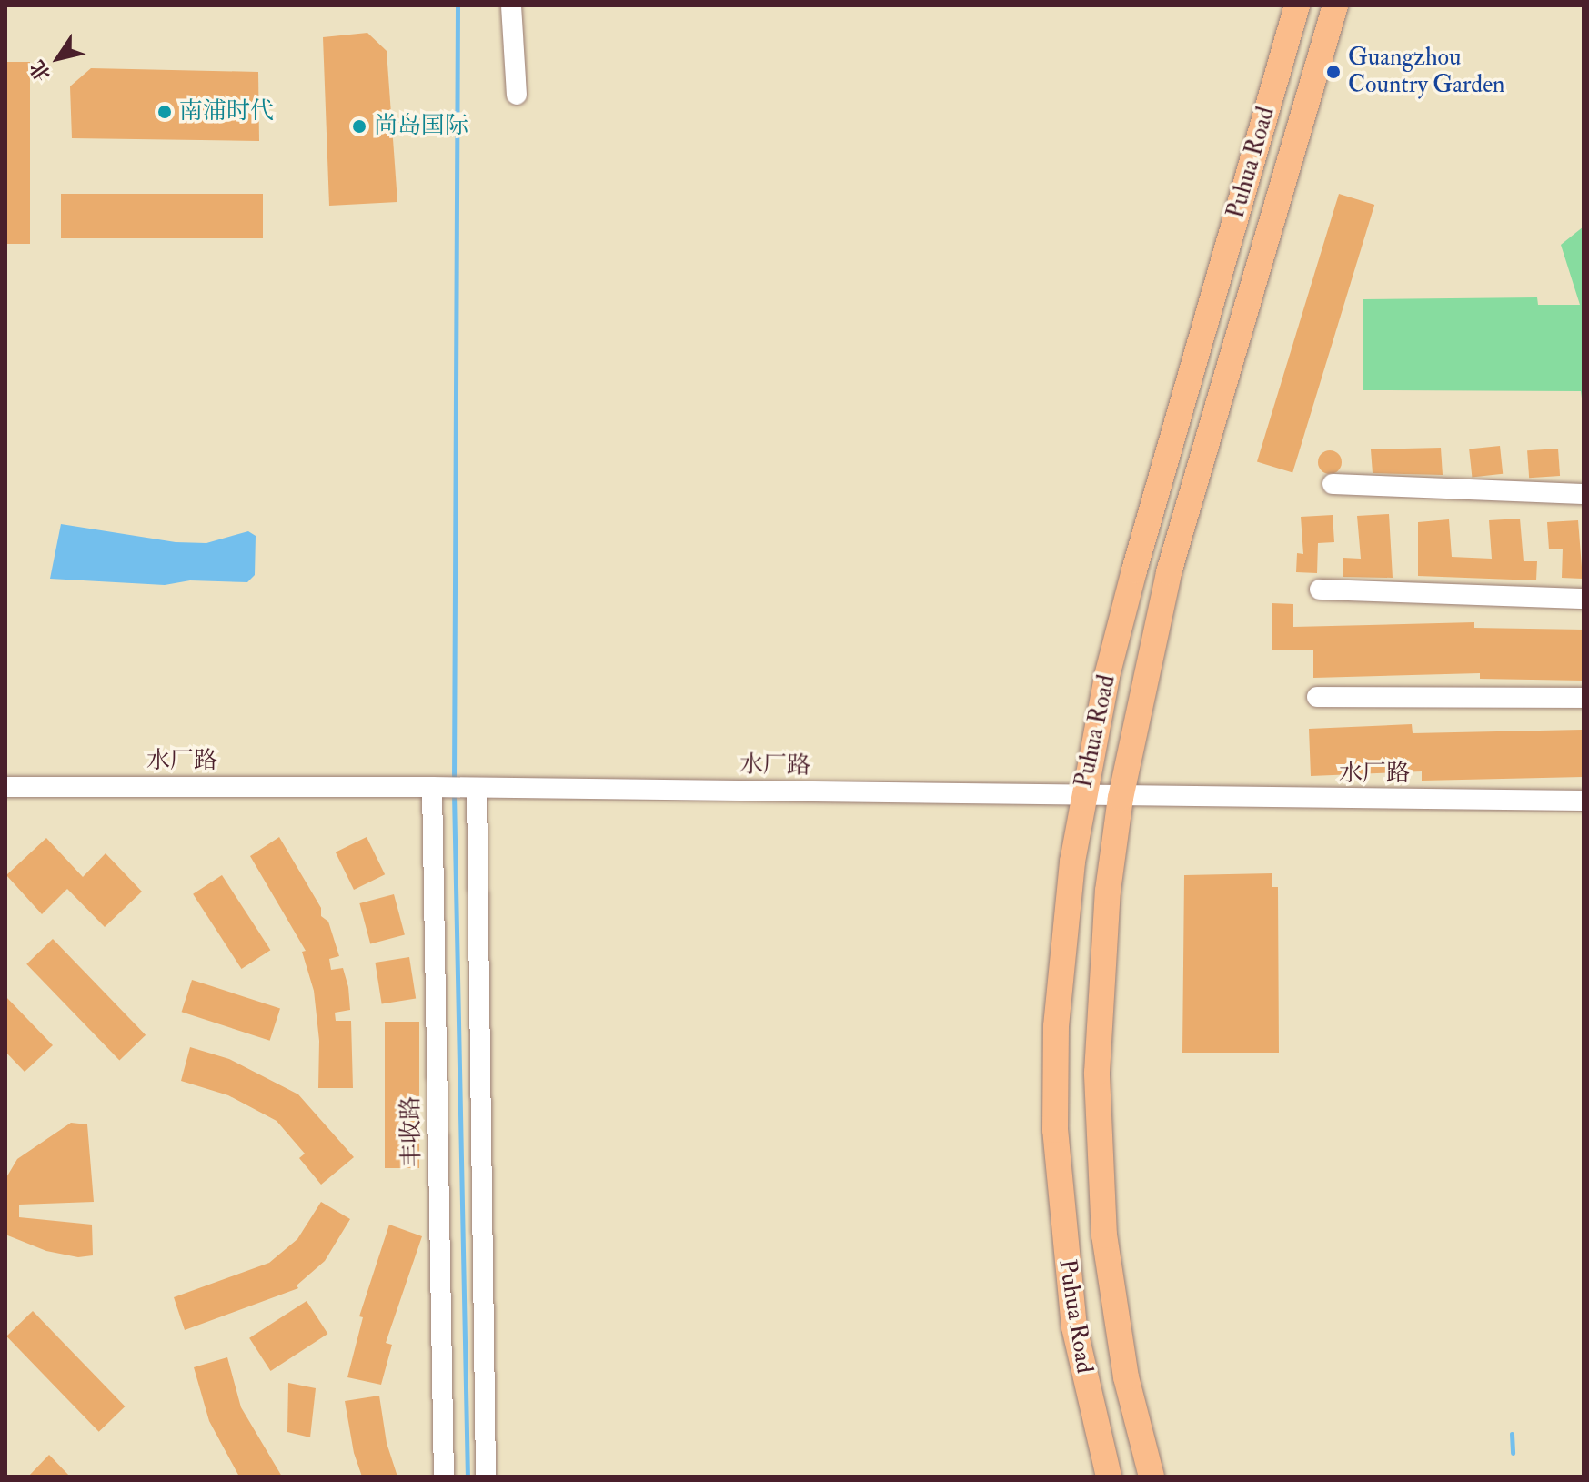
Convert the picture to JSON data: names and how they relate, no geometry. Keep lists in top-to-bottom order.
{
  "streets": {
    "main road": ["Puhua Road"],
    "street": ["水厂路", "丰收路"]
  },
  "crossings": [
    ["Puhua Road", "水厂路"],
    ["水厂路", "丰收路"]
  ],
  "places": ["Guangzhou Country Garden", "南浦时代", "尚岛国际"],
  "north": "bottom left"
}
